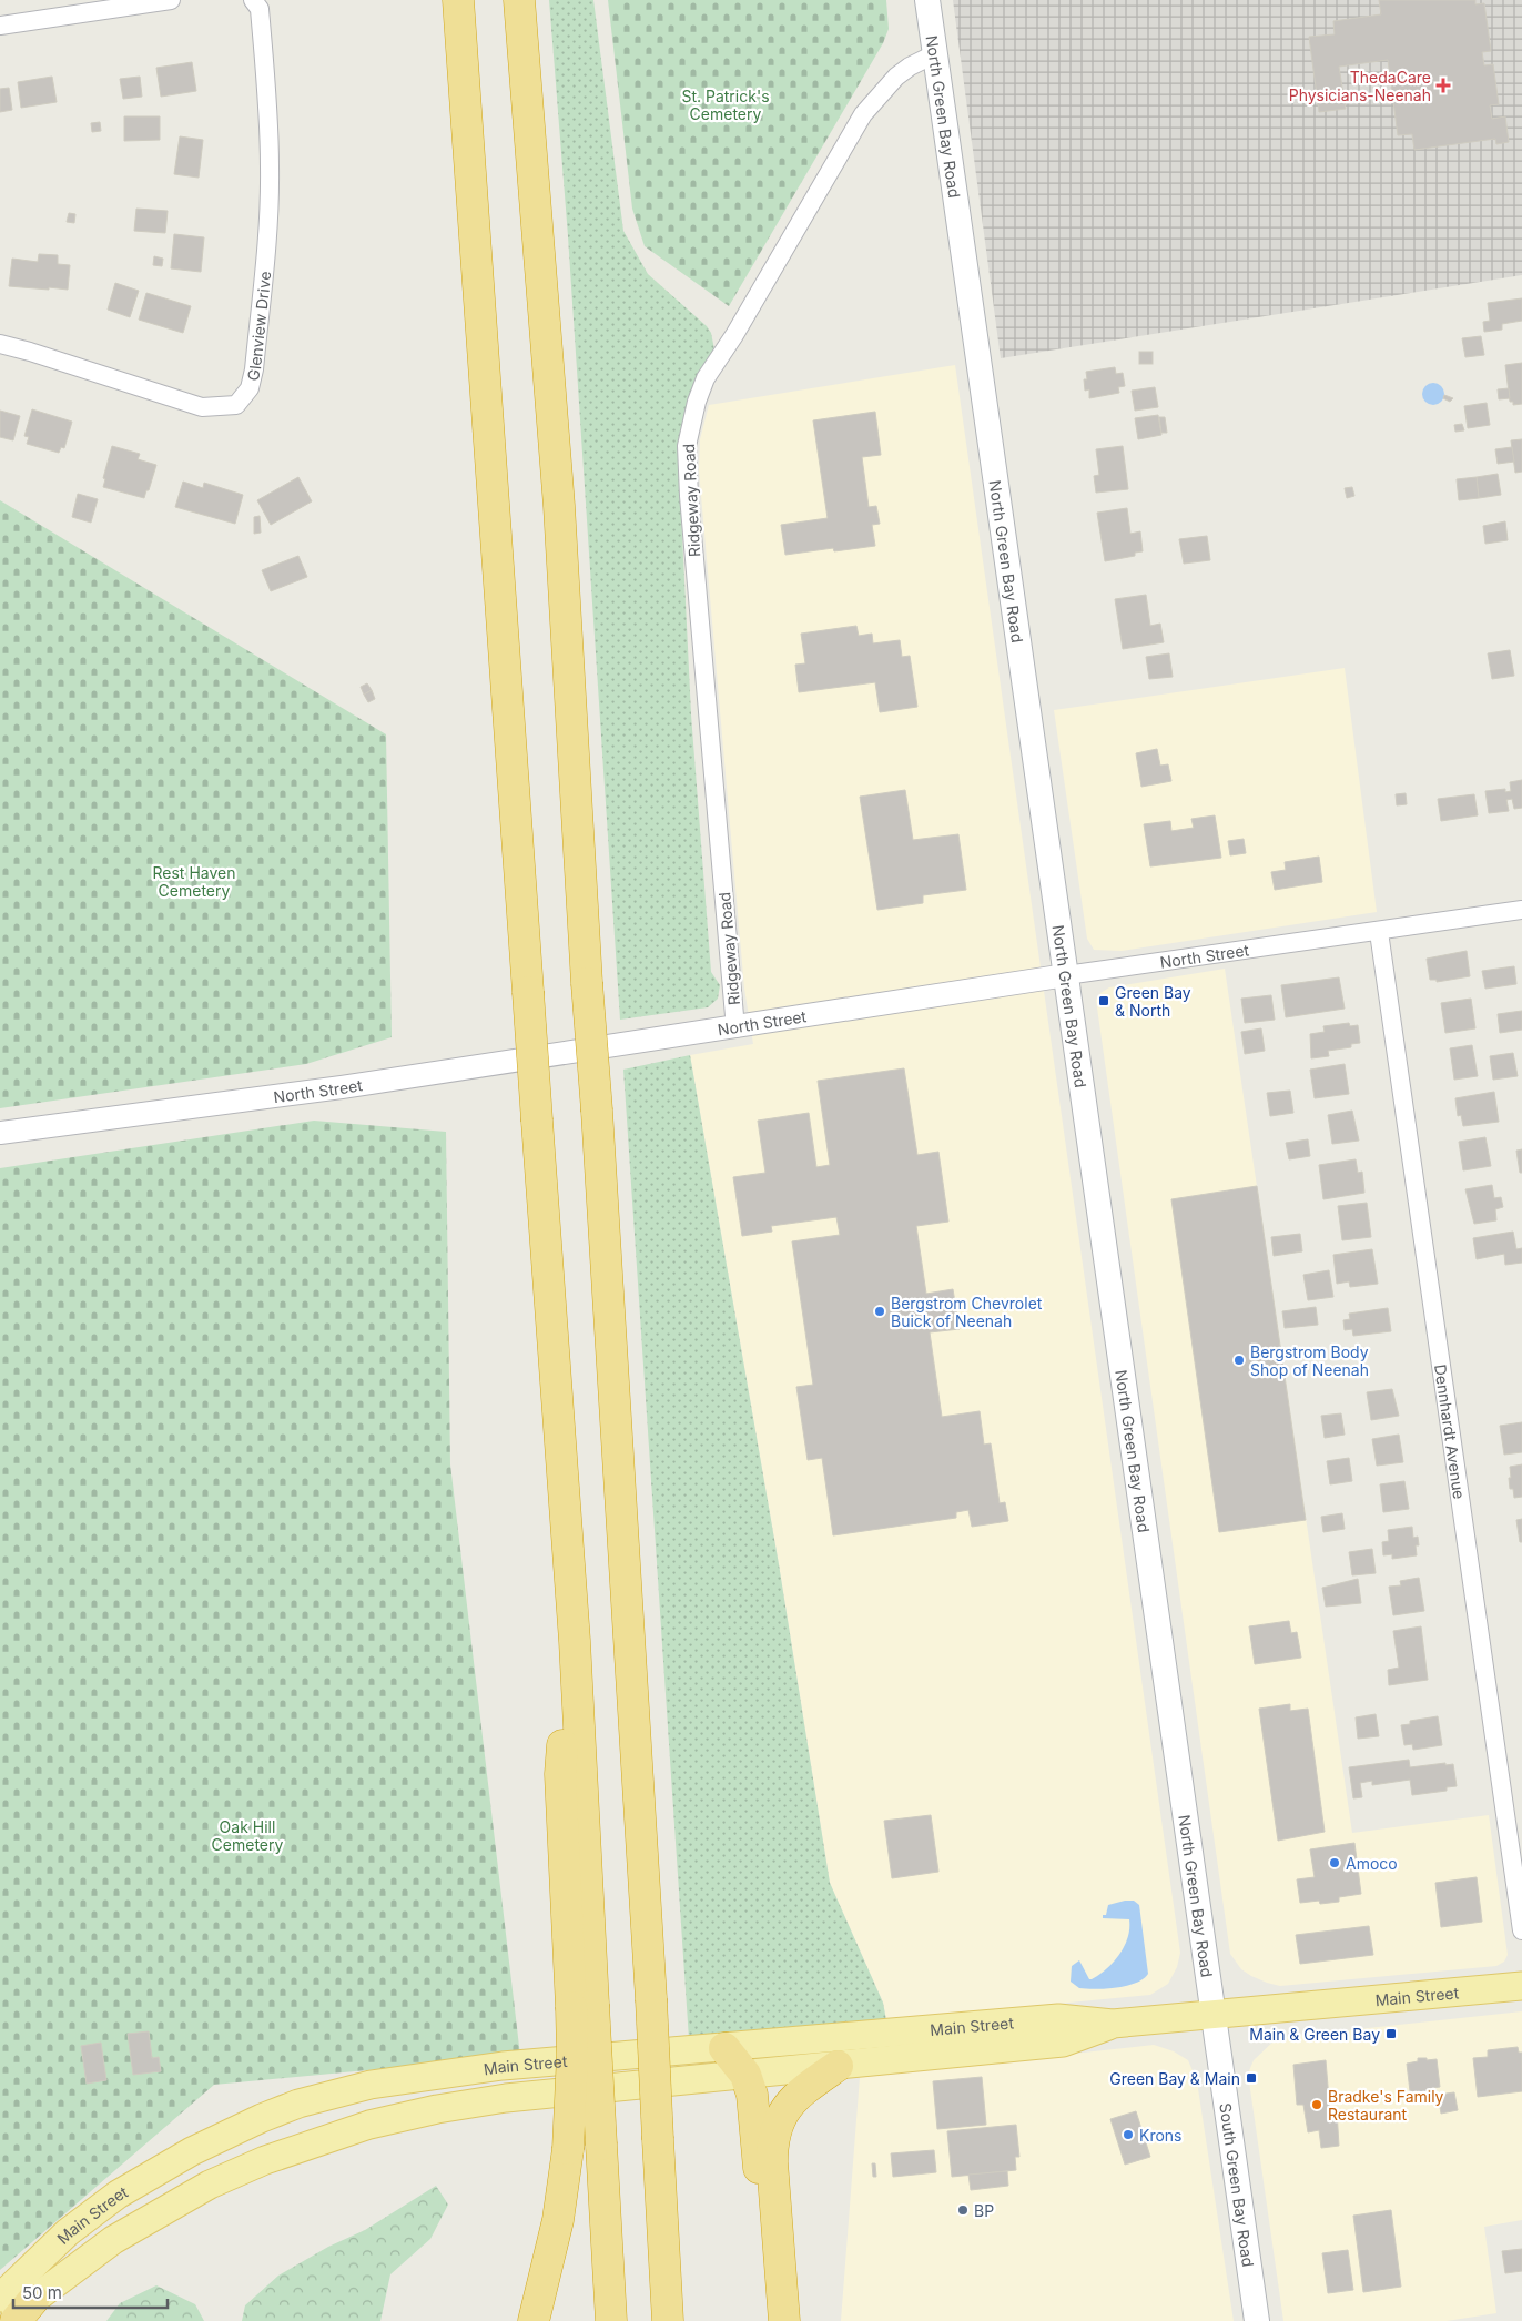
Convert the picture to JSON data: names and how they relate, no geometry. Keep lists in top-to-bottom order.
{
  "streets": {
    "main road": ["North Green Bay Road", "Main Street", "South Green Bay Road"],
    "street": [
      "Glenview Drive",
      "Ridgeway Road",
      "North Street",
      "Dennhardt Avenue"
    ]
  },
  "crossings": [
    ["North Green Bay Road", "Ridgeway Road"],
    ["North Green Bay Road", "North Street"],
    ["North Green Bay Road", "Main Street"],
    ["North Green Bay Road", "South Green Bay Road"],
    ["Ridgeway Road", "North Street"],
    ["North Street", "Dennhardt Avenue"],
    ["Main Street", "South Green Bay Road"]
  ],
  "parks": ["St. Patrick's Cemetery", "Rest Haven Cemetery", "Oak Hill Cemetery"],
  "places": {
    "health": ["ThedaCare Physicians-Neenah"],
    "transit": ["Green Bay & North", "Main & Green Bay", "Green Bay & Main"],
    "other": [
      "Bergstrom Chevrolet Buick of Neenah",
      "Bergstrom Body Shop of Neenah",
      "Amoco",
      "Bradke's Family Restaurant",
      "Krons",
      "BP"
    ]
  },
  "scale_bar": "50 m"
}
